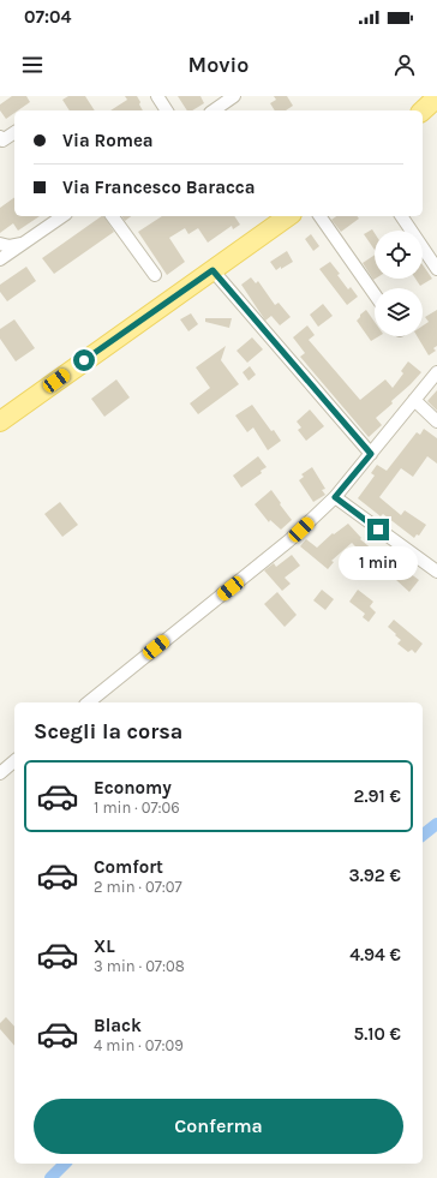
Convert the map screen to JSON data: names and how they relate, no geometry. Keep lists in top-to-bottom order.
{
  "page": {
    "status": "07:04",
    "header": "Movio",
    "banner": ["Via Romea", "Via Francesco Baracca"],
    "bubble": "1 min",
    "heading": "Scegli la corsa",
    "list": [
      {
        "name": "Economy",
        "note": "1 min · 07:06",
        "value": "2.91 €"
      },
      {
        "name": "Comfort",
        "note": "2 min · 07:07",
        "value": "3.92 €"
      },
      {
        "name": "XL",
        "note": "3 min · 07:08",
        "value": "4.94 €"
      },
      {
        "name": "Black",
        "note": "4 min · 07:09",
        "value": "5.10 €"
      }
    ],
    "buttons": "Conferma"
  }
}
